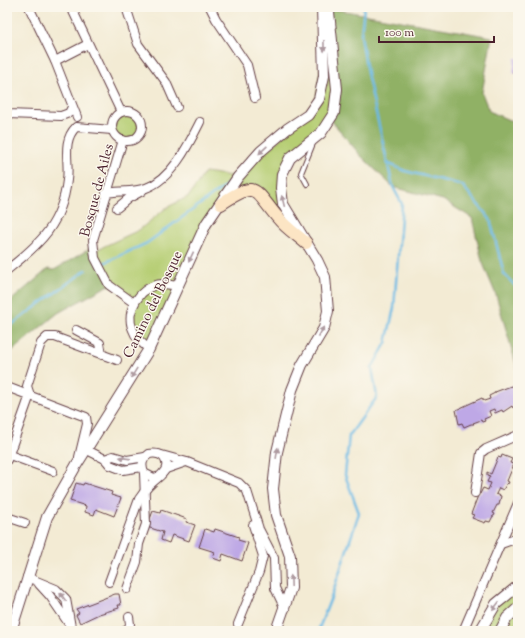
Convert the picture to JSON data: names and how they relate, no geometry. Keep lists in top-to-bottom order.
{
  "streets": {
    "street": ["Bosque de Ailes", "Camino del Bosque"]
  },
  "scale_bar": "100 m"
}
